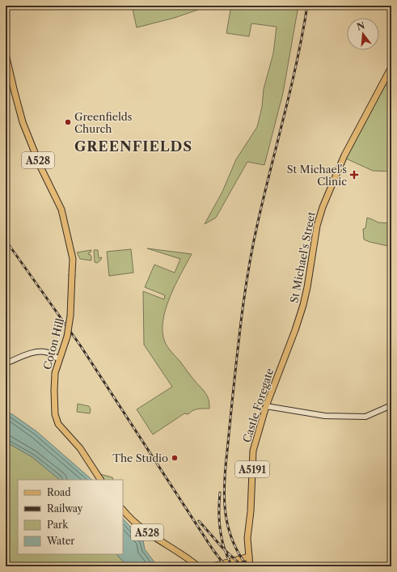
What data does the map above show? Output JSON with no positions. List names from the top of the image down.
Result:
{
  "streets": {
    "main road": [
      "A528",
      "St Michael's Street",
      "Coton Hill",
      "Castle Foregate",
      "A5191"
    ]
  },
  "crossings": [
    ["St Michael's Street", "Castle Foregate"]
  ],
  "districts": ["GREENFIELDS"],
  "places": {
    "other": ["Greenfields Church", "The Studio"],
    "health": ["St Michael's Clinic"]
  },
  "legend": [
    "Road",
    "Railway",
    "Park",
    "Water"
  ],
  "north": "top"
}
